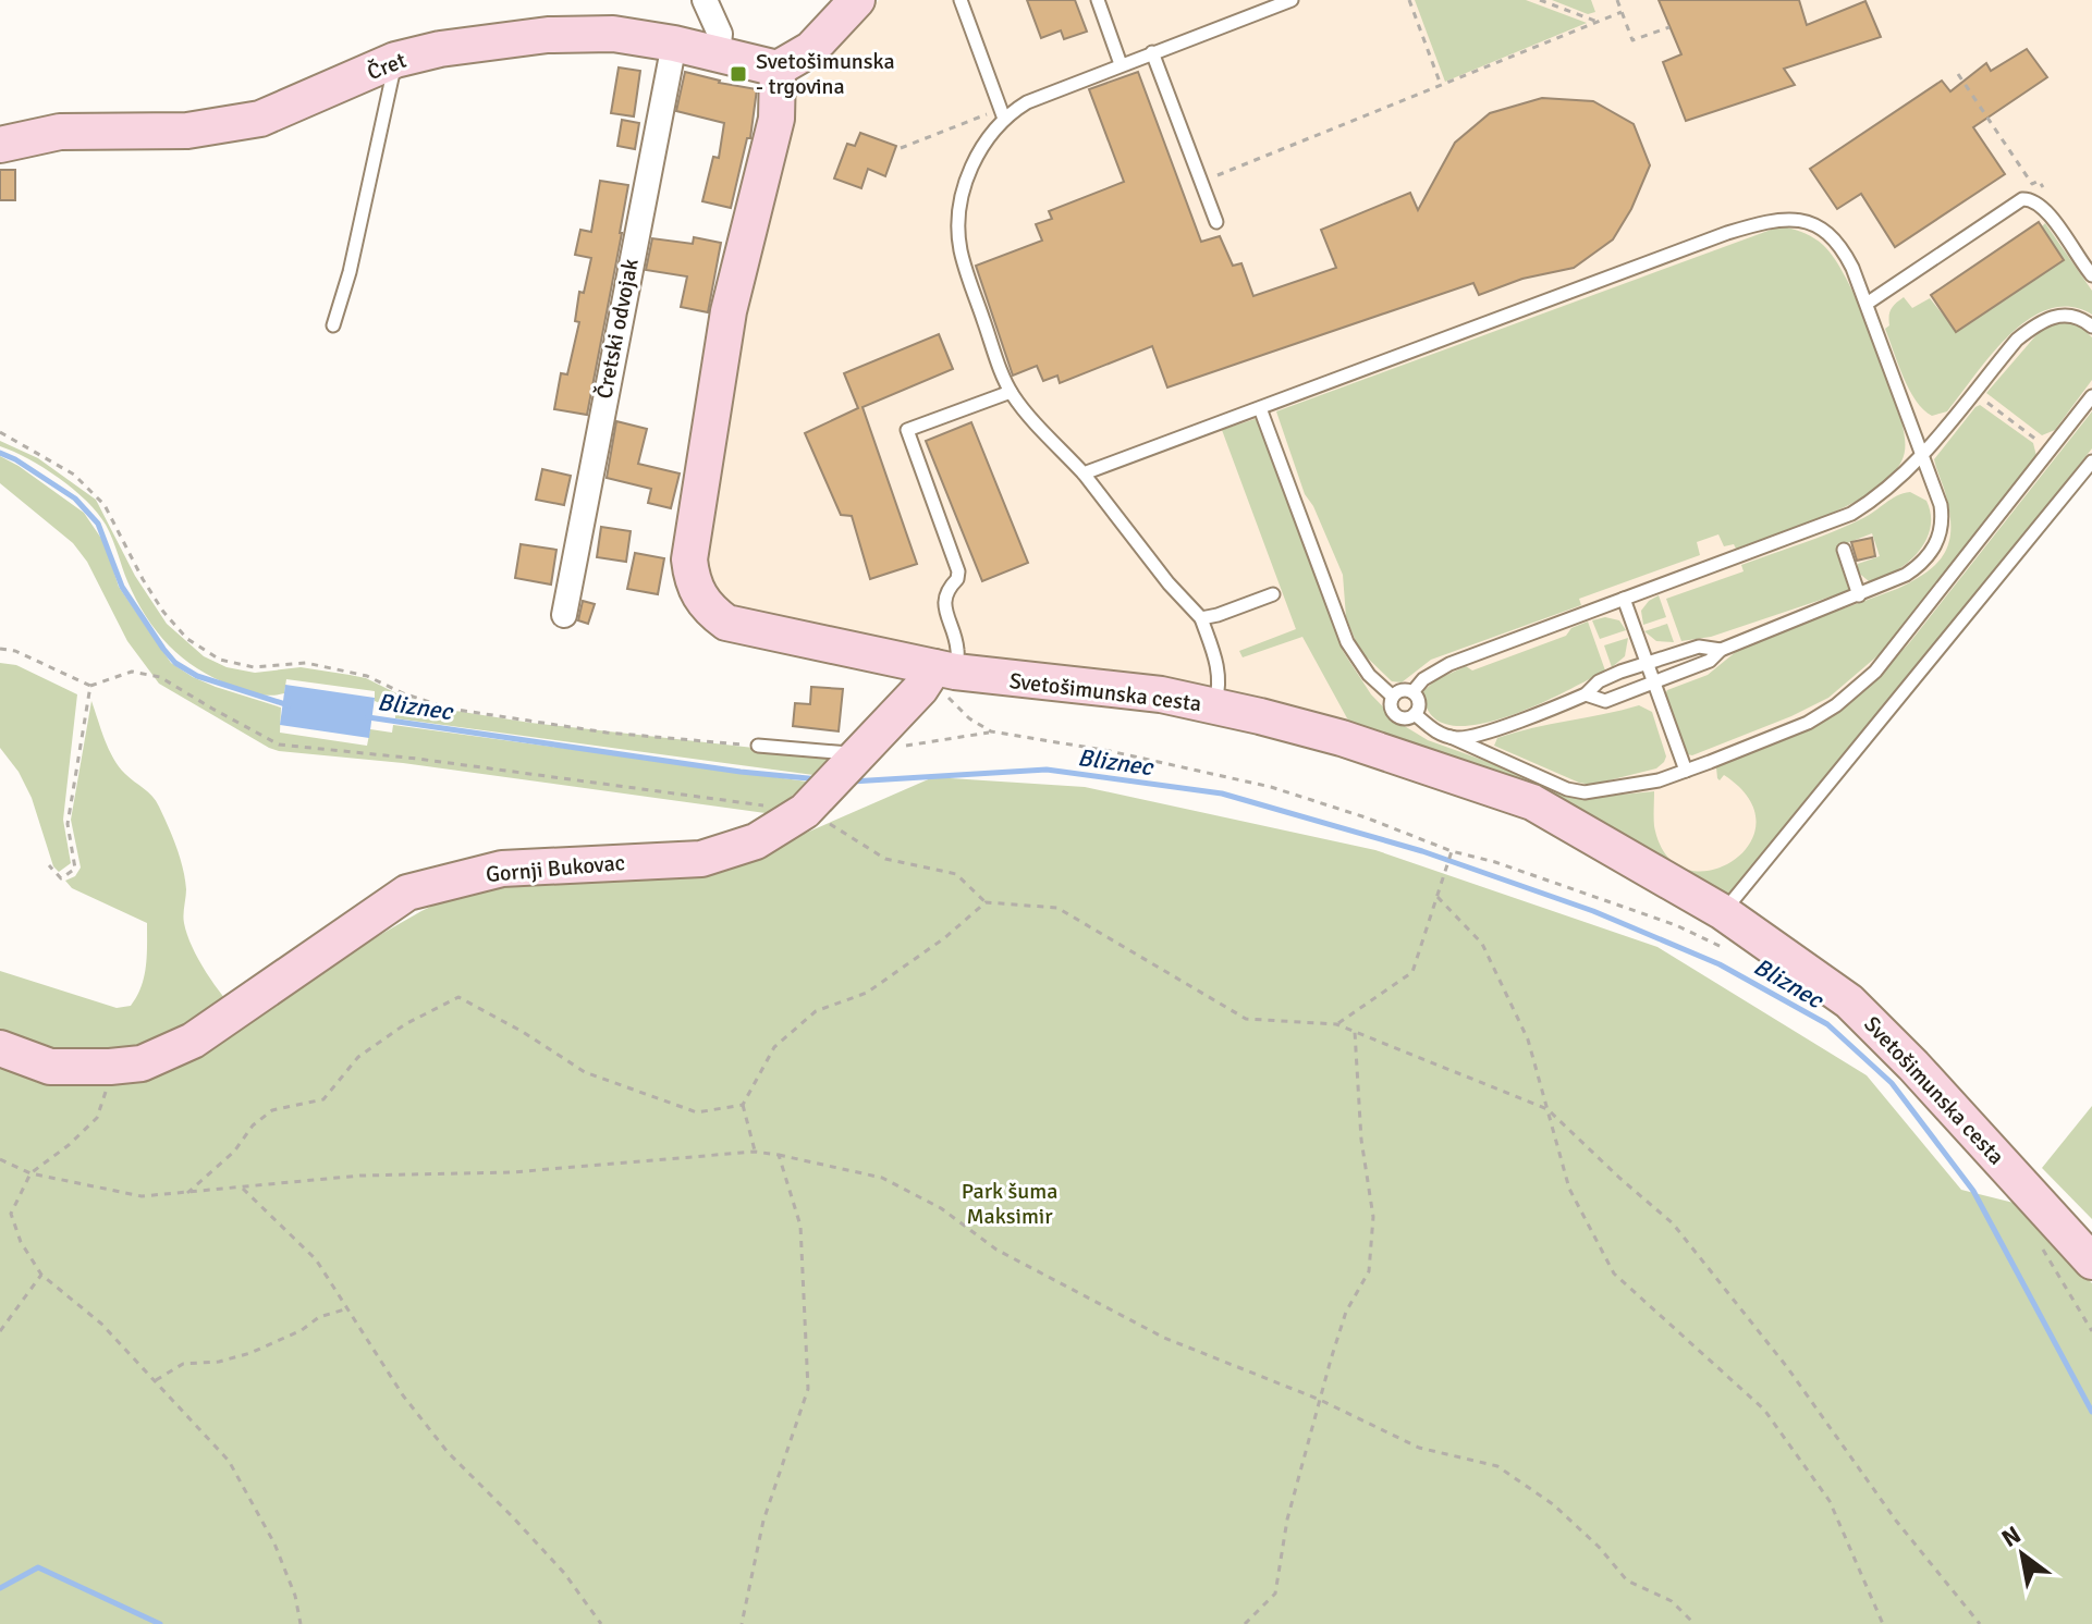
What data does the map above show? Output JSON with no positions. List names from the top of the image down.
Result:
{
  "streets": {
    "street": [
      "Čret",
      "Čretski odvojak",
      "Svetošimunska cesta",
      "Gornji Bukovac"
    ]
  },
  "crossings": [
    ["Čret", "Čretski odvojak"],
    ["Čret", "Svetošimunska cesta"],
    ["Svetošimunska cesta", "Gornji Bukovac"]
  ],
  "water": ["Bliznec"],
  "parks": ["Park šuma Maksimir"],
  "places": {
    "transit": ["Svetošimunska - trgovina"]
  },
  "north": "top left"
}
